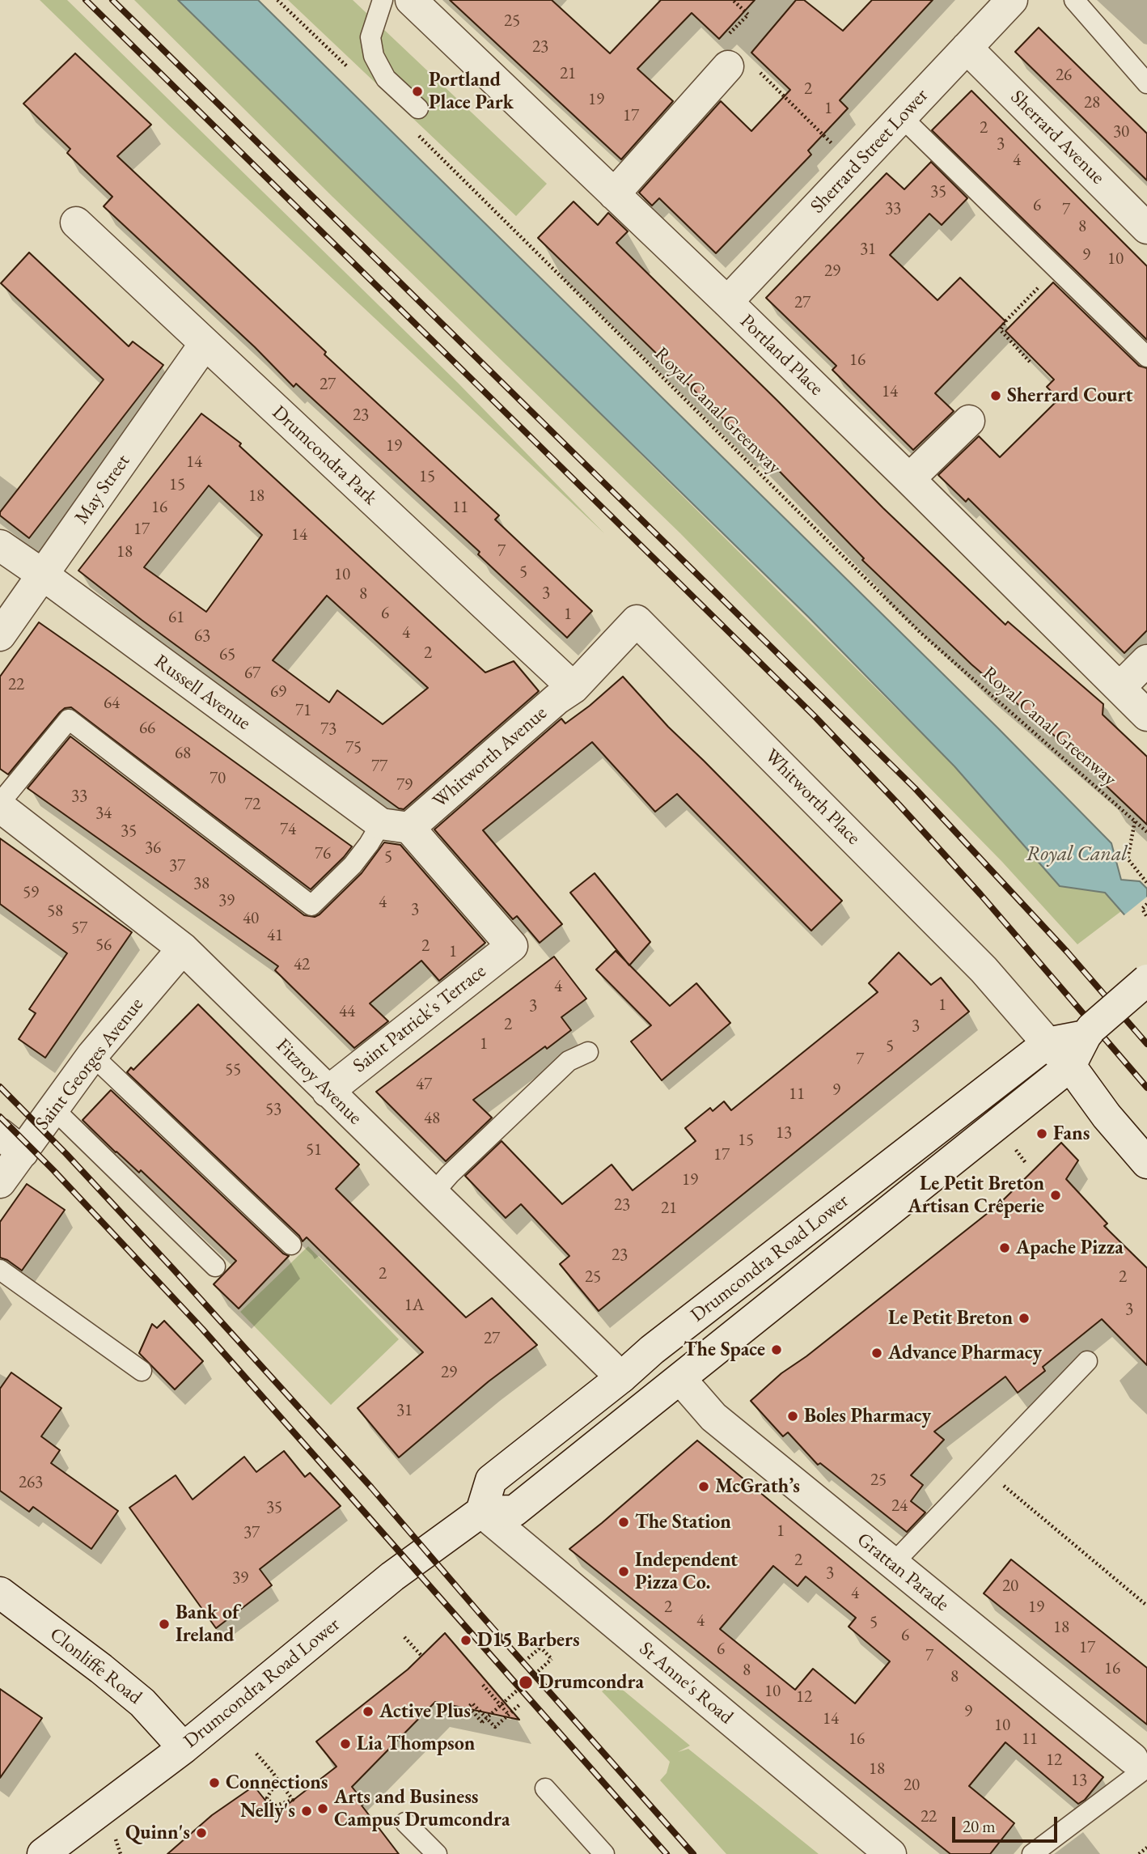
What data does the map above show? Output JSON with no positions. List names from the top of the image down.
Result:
{
  "streets": {
    "street": [
      "Sherrard Avenue",
      "Sherrard Street Lower",
      "Portland Place",
      "Drumcondra Park",
      "May Street",
      "Russell Avenue",
      "Whitworth Avenue",
      "Whitworth Place",
      "Saint Patrick's Terrace",
      "Saint Georges Avenue",
      "Fitzroy Avenue",
      "Drumcondra Road Lower",
      "Grattan Parade",
      "Clonliffe Road",
      "St Anne's Road"
    ],
    "path": ["Royal Canal Greenway"]
  },
  "crossings": [
    ["Sherrard Avenue", "Sherrard Street Lower"],
    ["Sherrard Street Lower", "Portland Place"],
    ["Drumcondra Park", "May Street"],
    ["Drumcondra Park", "Whitworth Avenue"],
    ["Drumcondra Park", "Whitworth Place"],
    ["May Street", "Russell Avenue"],
    ["Russell Avenue", "Whitworth Avenue"],
    ["Russell Avenue", "Saint Patrick's Terrace"],
    ["Whitworth Avenue", "Whitworth Place"],
    ["Whitworth Place", "Drumcondra Road Lower"],
    ["Saint Patrick's Terrace", "Fitzroy Avenue"],
    ["Saint Georges Avenue", "Fitzroy Avenue"],
    ["Fitzroy Avenue", "Drumcondra Road Lower"],
    ["Drumcondra Road Lower", "Grattan Parade"],
    ["Drumcondra Road Lower", "Clonliffe Road"],
    ["Drumcondra Road Lower", "St Anne's Road"]
  ],
  "water": ["Royal Canal"],
  "places": [
    "Portland Place Park",
    "Sherrard Court",
    "Fans",
    "Le Petit Breton Artisan Crêperie",
    "Apache Pizza",
    "Le Petit Breton",
    "The Space",
    "Advance Pharmacy",
    "Boles Pharmacy",
    "McGrath’s",
    "The Station",
    "Independent Pizza Co.",
    "Bank of Ireland",
    "D15 Barbers",
    "Drumcondra",
    "Active Plus",
    "Lia Thompson",
    "Connections",
    "Arts and Business Campus Drumcondra",
    "Nelly's",
    "Quinn's"
  ],
  "house_numbers": [
    "25",
    "23",
    "21",
    "26",
    "2",
    "19",
    "28",
    "1",
    "17",
    "2",
    "30",
    "3",
    "4",
    "35",
    "6",
    "33",
    "7",
    "8",
    "31",
    "9",
    "10",
    "29",
    "27",
    "16",
    "27",
    "14",
    "23",
    "19",
    "14",
    "15",
    "15",
    "18",
    "16",
    "11",
    "17",
    "14",
    "7",
    "18",
    "5",
    "10",
    "3",
    "8",
    "6",
    "1",
    "61",
    "4",
    "63",
    "2",
    "65",
    "67",
    "22",
    "69",
    "64",
    "71",
    "66",
    "73",
    "75",
    "68",
    "77",
    "70",
    "79",
    "33",
    "72",
    "34",
    "74",
    "35",
    "36",
    "76",
    "5",
    "37",
    "38",
    "59",
    "39",
    "4",
    "3",
    "58",
    "40",
    "57",
    "41",
    "56",
    "2",
    "1",
    "42",
    "4",
    "1",
    "3",
    "44",
    "2",
    "3",
    "1",
    "5",
    "7",
    "55",
    "47",
    "9",
    "11",
    "53",
    "48",
    "13",
    "15",
    "51",
    "17",
    "19",
    "23",
    "21",
    "23",
    "2",
    "25",
    "2",
    "1A",
    "3",
    "27",
    "29",
    "31",
    "25",
    "263",
    "24",
    "35",
    "1",
    "37",
    "2",
    "3",
    "39",
    "20",
    "4",
    "2",
    "19",
    "4",
    "5",
    "18",
    "6",
    "17",
    "6",
    "7",
    "16",
    "8",
    "8",
    "10",
    "12",
    "9",
    "14",
    "10",
    "16",
    "11",
    "12",
    "18",
    "13",
    "20",
    "22"
  ],
  "scale_bar": "20 m"
}
